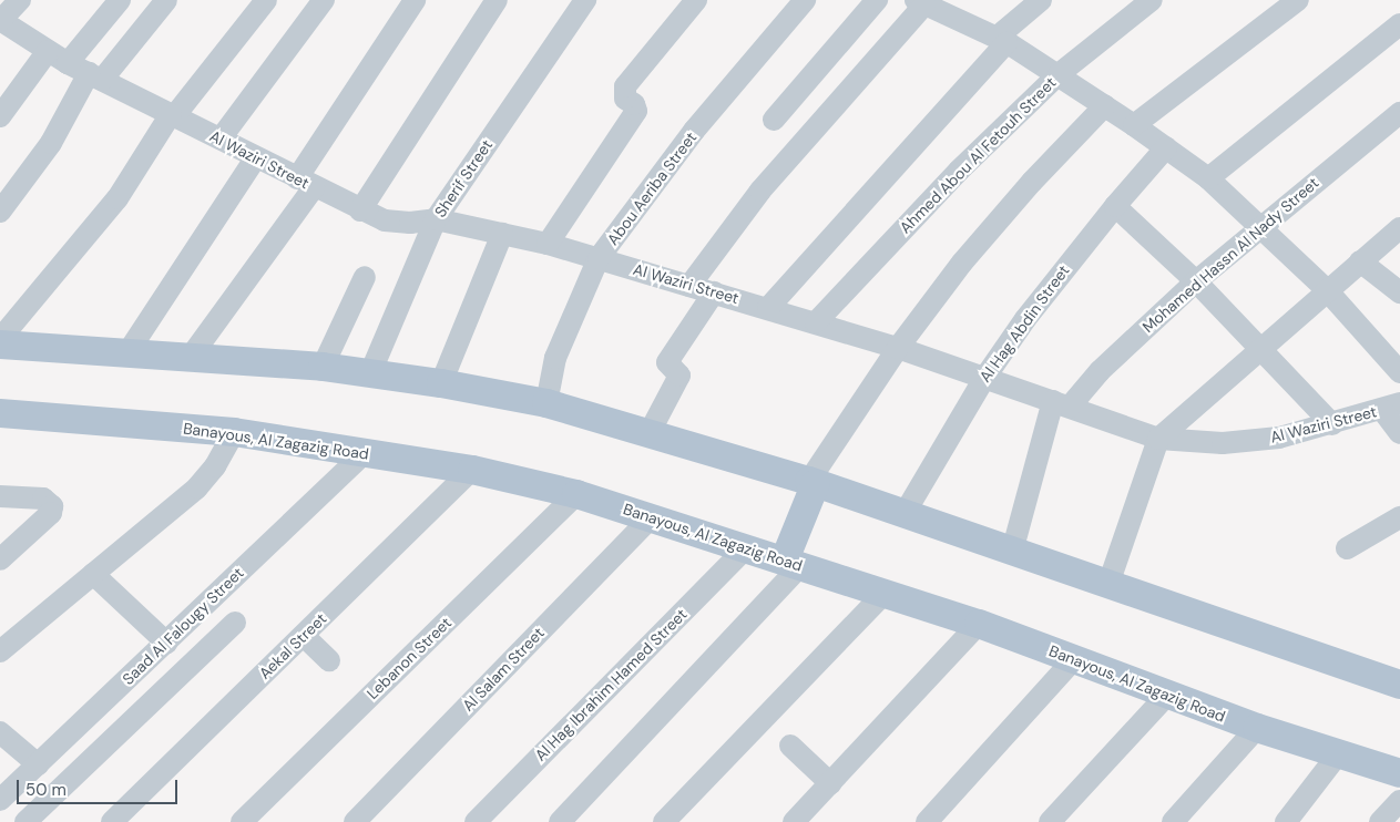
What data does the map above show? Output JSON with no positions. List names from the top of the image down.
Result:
{
  "streets": {
    "main road": ["Banayous, Al Zagazig Road"],
    "street": [
      "Ahmed Abou Al Fetouh Street",
      "Al Waziri Street",
      "Sherif Street",
      "Abou Aeriba Street",
      "Mohamed Hassn Al Nady Street",
      "Al Hag Abdin Street",
      "Saad Al Falougy Street",
      "Aekal Street",
      "Lebanon Street",
      "Al Salam Street",
      "Al Hag Ibrahim Hamed Street"
    ]
  },
  "crossings": [
    ["Ahmed Abou Al Fetouh Street", "Al Waziri Street"],
    ["Al Waziri Street", "Sherif Street"],
    ["Al Waziri Street", "Abou Aeriba Street"],
    ["Al Waziri Street", "Mohamed Hassn Al Nady Street"],
    ["Al Waziri Street", "Al Hag Abdin Street"],
    ["Banayous, Al Zagazig Road", "Saad Al Falougy Street"],
    ["Banayous, Al Zagazig Road", "Aekal Street"],
    ["Banayous, Al Zagazig Road", "Lebanon Street"],
    ["Banayous, Al Zagazig Road", "Al Salam Street"],
    ["Banayous, Al Zagazig Road", "Al Hag Ibrahim Hamed Street"]
  ],
  "scale_bar": "50 m"
}
